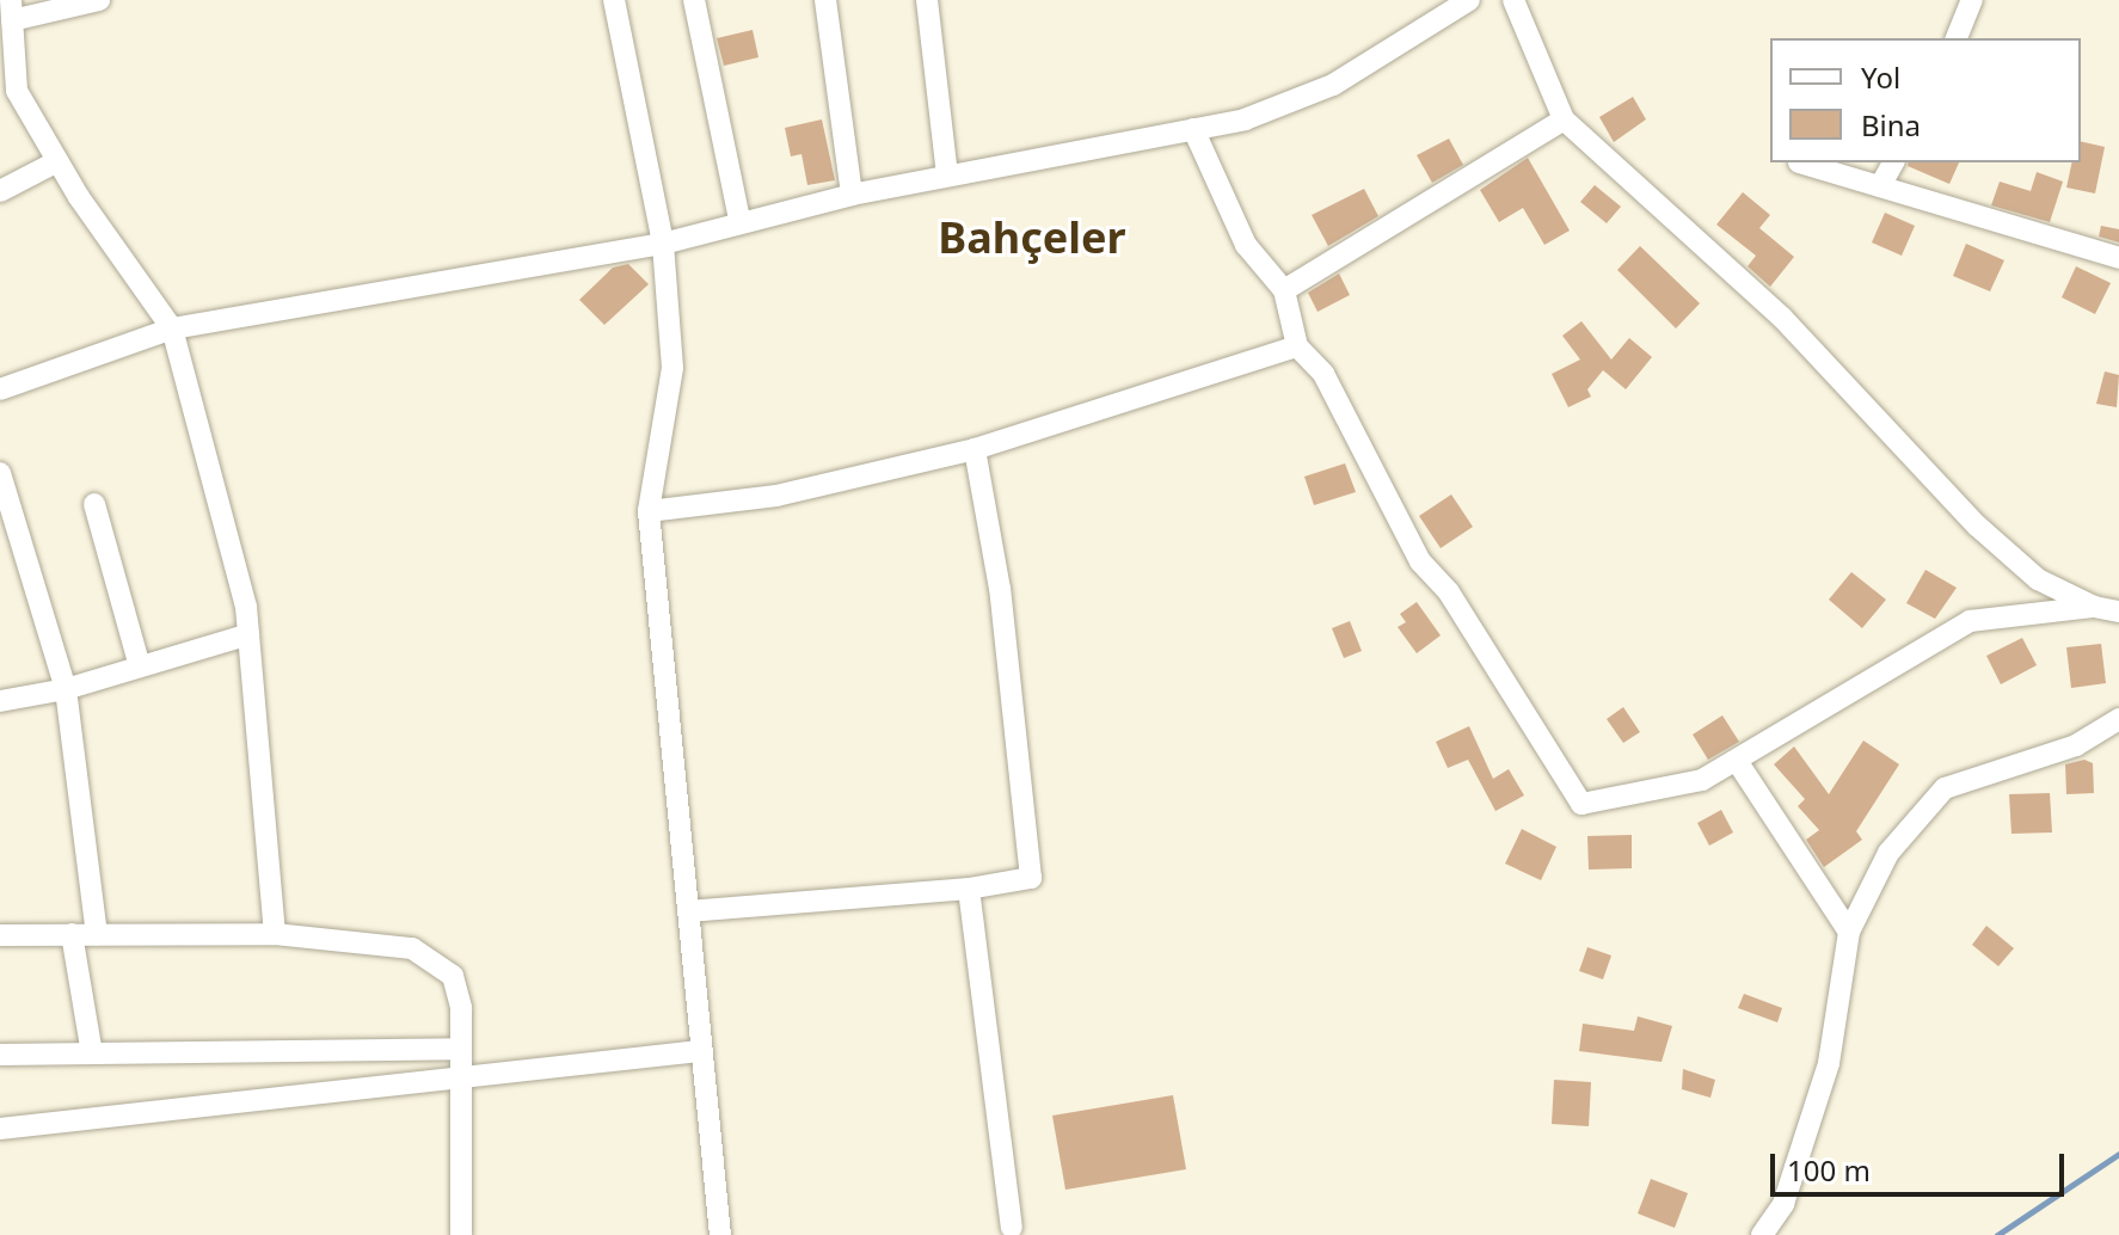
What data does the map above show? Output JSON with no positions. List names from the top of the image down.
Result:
{
  "districts": ["Bahçeler"],
  "legend": ["Yol", "Bina"],
  "scale_bar": "100 m"
}
